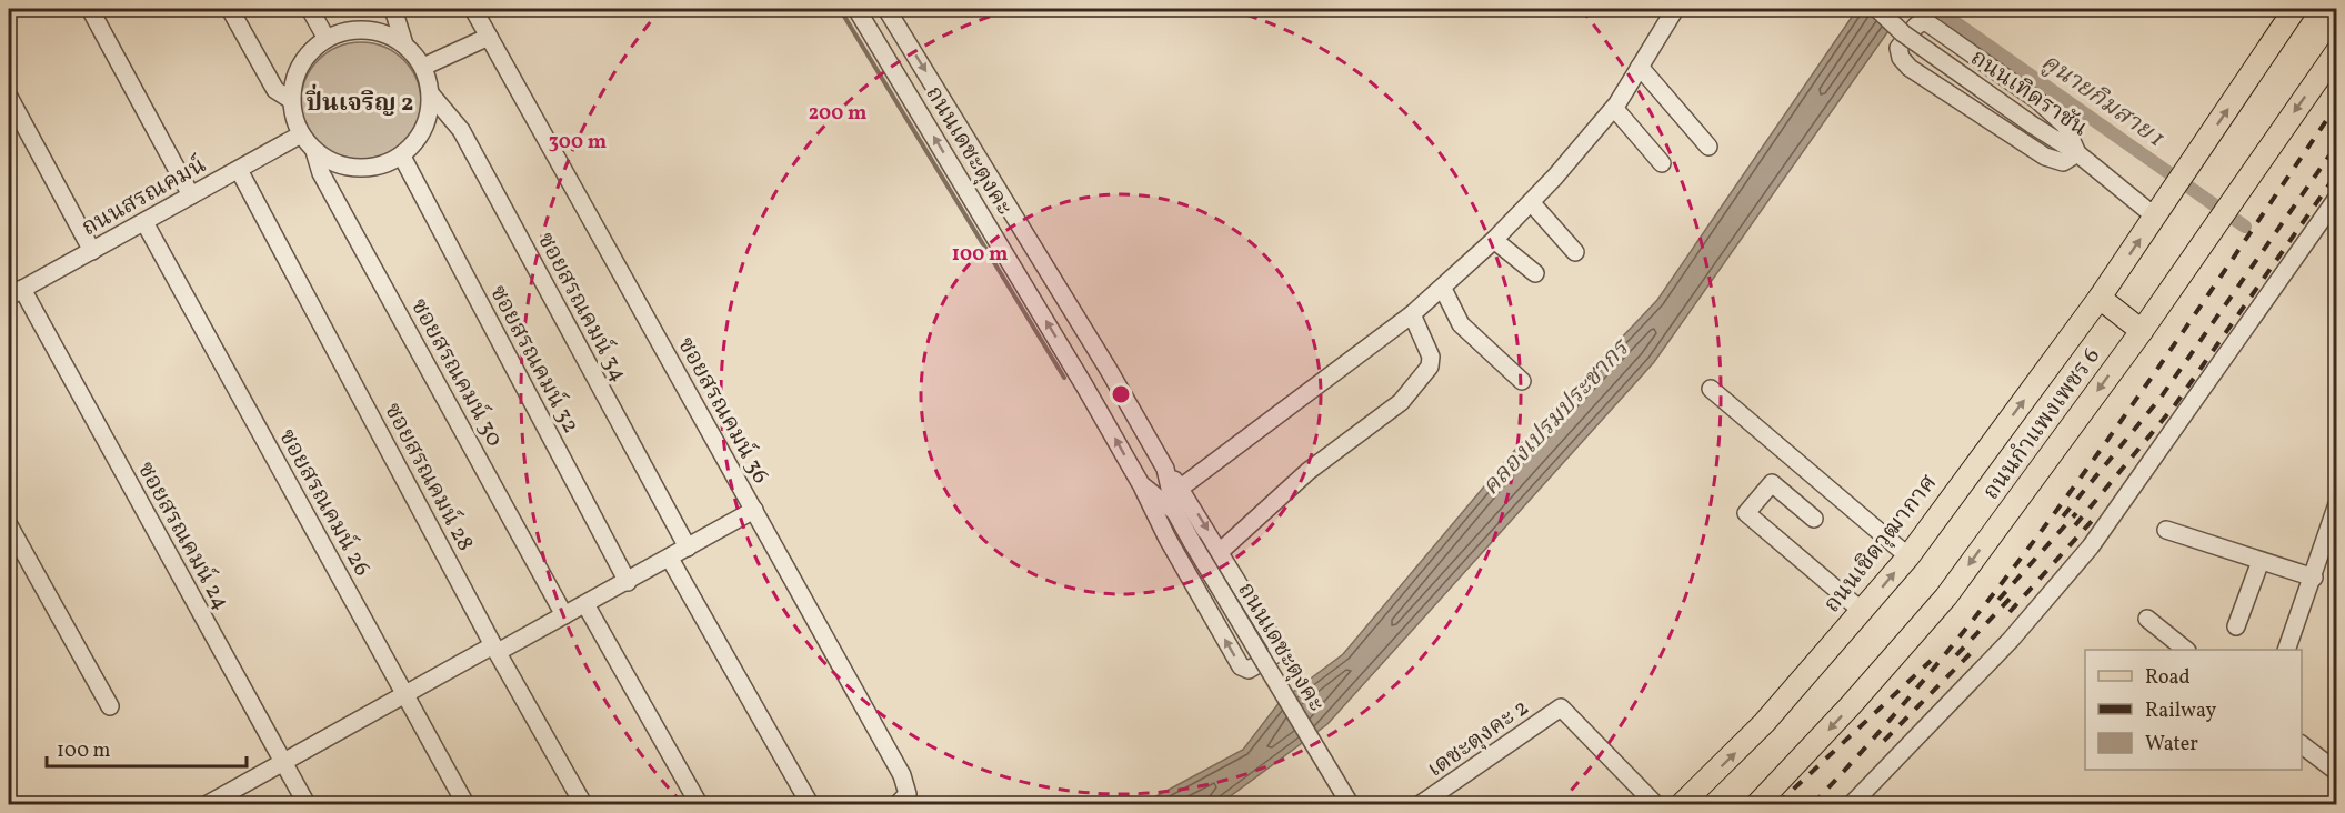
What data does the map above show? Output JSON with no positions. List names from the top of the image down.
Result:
{
  "streets": {
    "main road": ["ถนนกำแพงเพชร 6", "ถนนเชิดวุฒากาศ"],
    "street": [
      "ถนนเทิดราชัน",
      "ถนนเดชะตุงคะ",
      "ถนนสรณคมน์",
      "ซอยสรณคมน์ 34",
      "ซอยสรณคมน์ 32",
      "ซอยสรณคมน์ 30",
      "ซอยสรณคมน์ 36",
      "ซอยสรณคมน์ 28",
      "ซอยสรณคมน์ 26",
      "ซอยสรณคมน์ 24",
      "เดชะตุงคะ 2"
    ]
  },
  "crossings": [
    ["ถนนเทิดราชัน", "ถนนเชิดวุฒากาศ"],
    ["ถนนสรณคมน์", "ซอยสรณคมน์ 34"],
    ["ถนนสรณคมน์", "ซอยสรณคมน์ 32"],
    ["ถนนสรณคมน์", "ซอยสรณคมน์ 30"],
    ["ถนนสรณคมน์", "ซอยสรณคมน์ 28"],
    ["ถนนสรณคมน์", "ซอยสรณคมน์ 26"],
    ["ถนนสรณคมน์", "ซอยสรณคมน์ 24"],
    ["ซอยสรณคมน์ 34", "ซอยสรณคมน์ 32"],
    ["ซอยสรณคมน์ 34", "ซอยสรณคมน์ 30"],
    ["ซอยสรณคมน์ 32", "ซอยสรณคมน์ 30"]
  ],
  "one_way": ["ถนนกำแพงเพชร 6", "ถนนเชิดวุฒากาศ"],
  "districts": ["ปิ่นเจริญ 2"],
  "water": ["คูนายกิมสาย 1", "คลองเปรมประชากร"],
  "legend": ["Road", "Railway", "Water"],
  "scale_bar": "100 m",
  "rings": ["200 m", "300 m", "100 m"]
}
